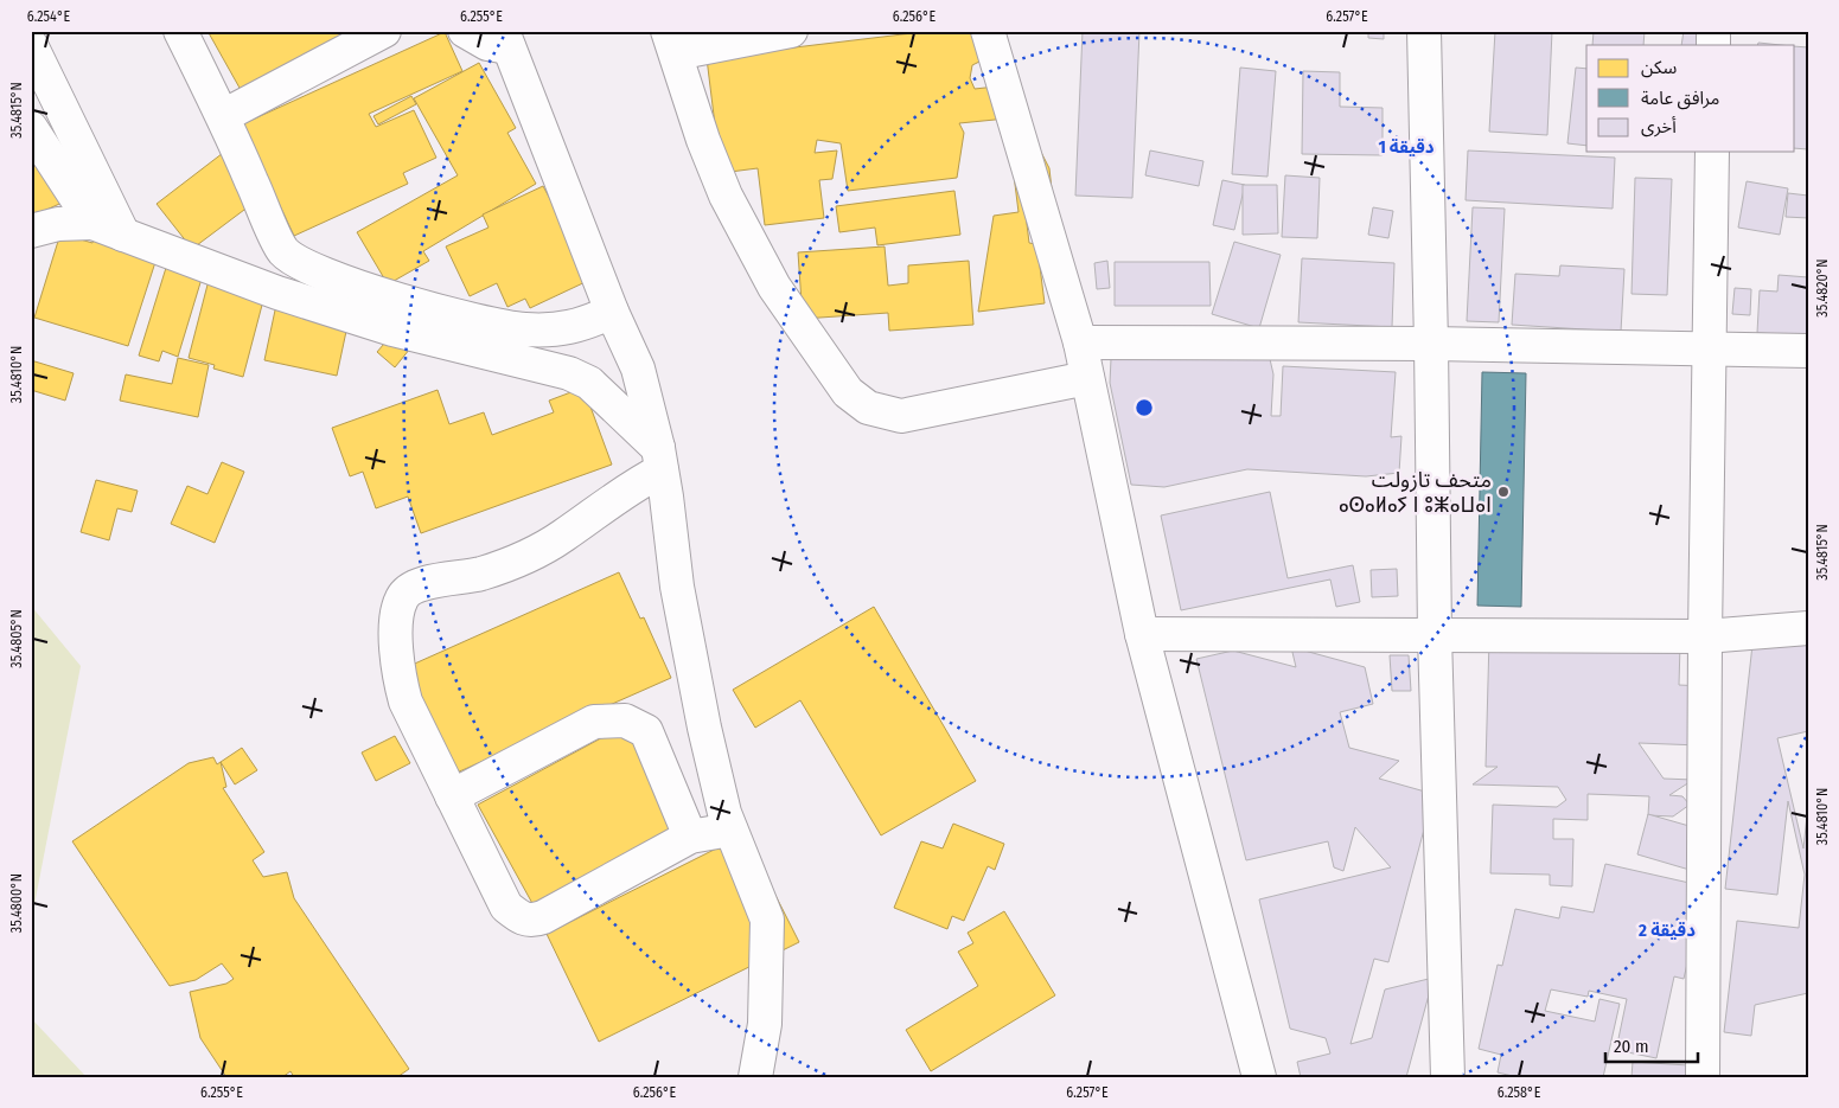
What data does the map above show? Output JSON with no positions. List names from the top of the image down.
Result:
{
  "places": ["متحف تازولت ⴰⵙⴰⵍⴰⵢ ⵏ ⵓⵥⴰⵡⴰⵏ"],
  "legend": ["سكن", "مرافق عامة", "أخرى"],
  "scale_bar": "20 m",
  "coordinates": [
    "6.254°E",
    "6.255°E",
    "6.256°E",
    "6.257°E",
    "35.4815°N",
    "35.4820°N",
    "35.4810°N",
    "35.4805°N",
    "35.4800°N",
    "6.258°E"
  ],
  "rings": ["1 دقيقة", "2 دقيقة"]
}
